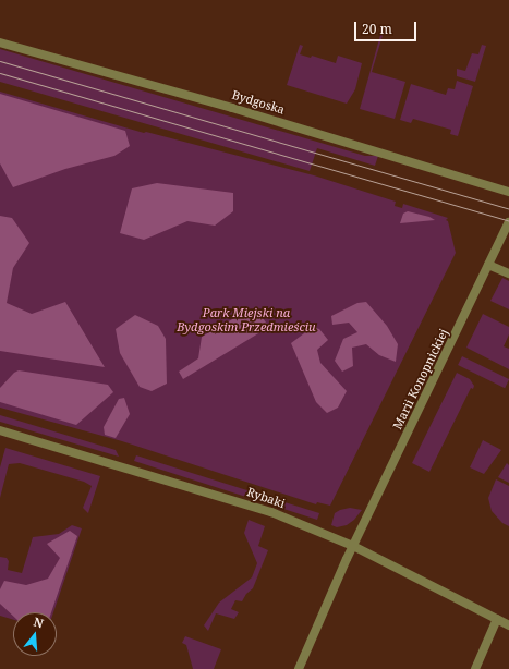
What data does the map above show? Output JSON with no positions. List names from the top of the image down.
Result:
{
  "streets": {
    "street": ["Bydgoska", "Marii Konopnickiej", "Rybaki"]
  },
  "crossings": [
    ["Marii Konopnickiej", "Rybaki"]
  ],
  "parks": ["Park Miejski na Bydgoskim Przedmieściu"],
  "scale_bar": "20 m",
  "north": "top"
}
